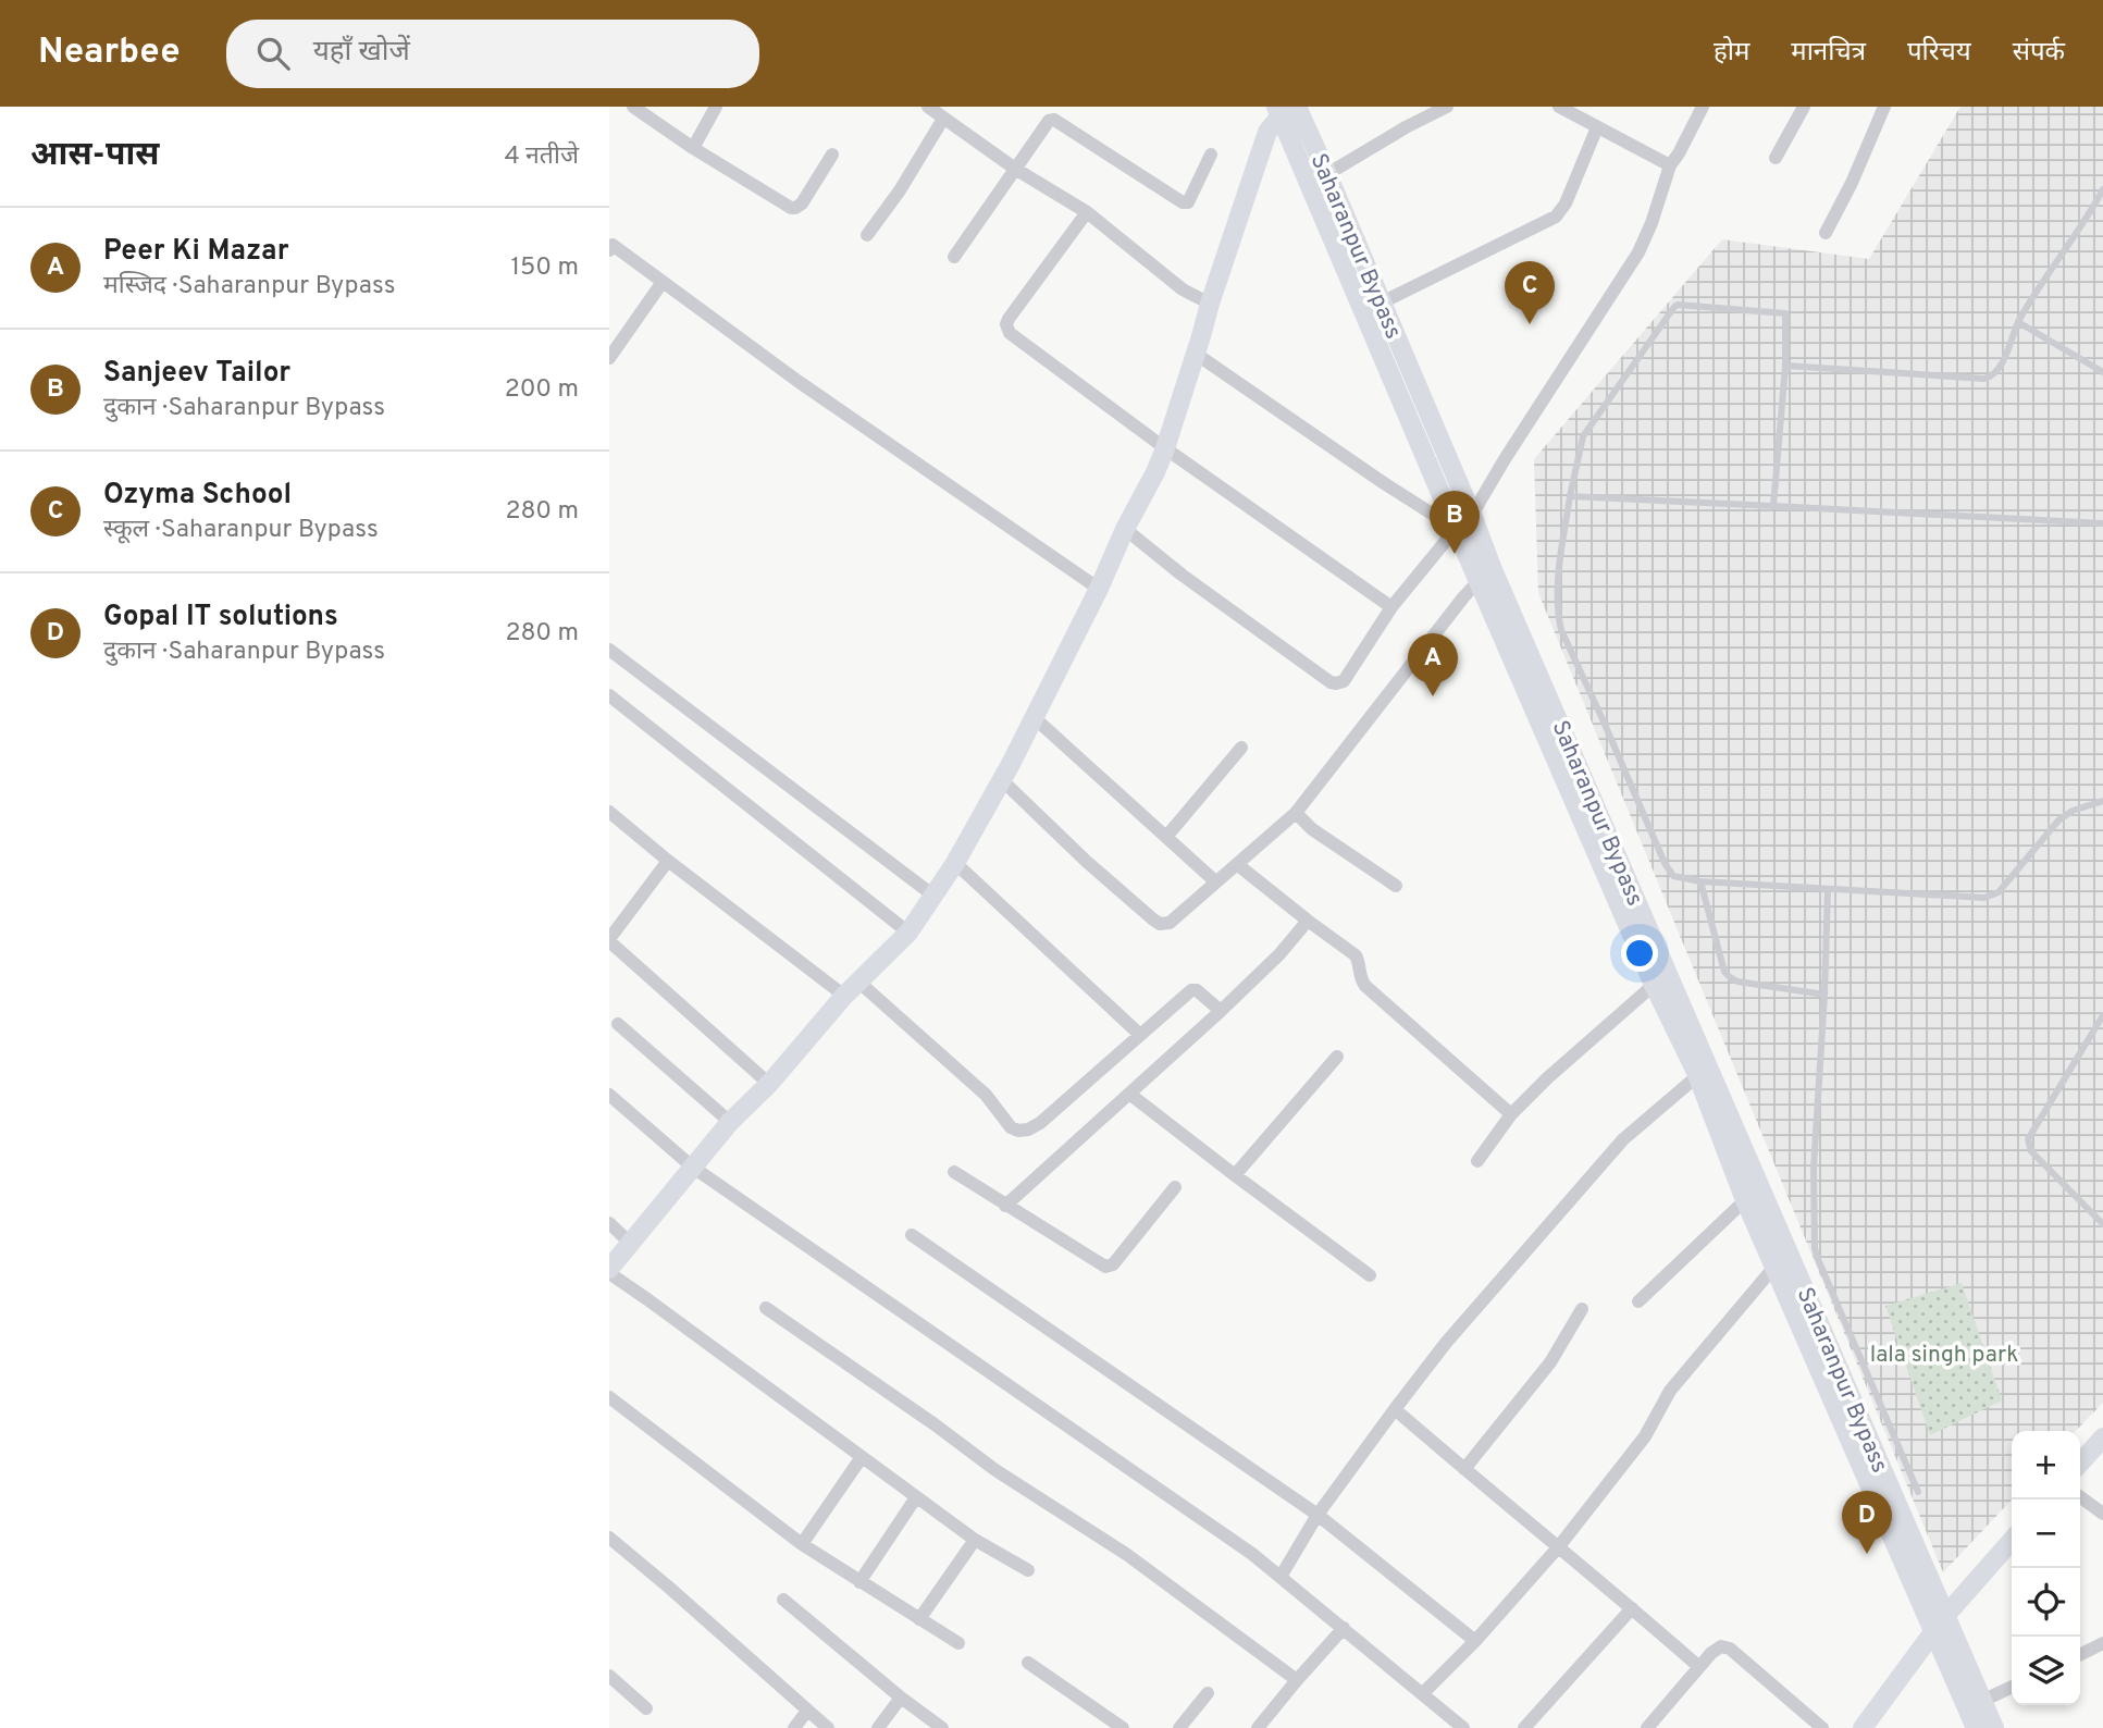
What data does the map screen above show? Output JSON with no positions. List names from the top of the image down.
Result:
{
  "streets": {
    "main road": ["Saharanpur Bypass"]
  },
  "parks": ["lala singh park"],
  "page": {
    "header": "Nearbee",
    "search": "यहाँ खोजें",
    "nav": [
      "होम",
      "मानचित्र",
      "परिचय",
      "संपर्क"
    ],
    "heading": ["आस-पास", "4 नतीजे"],
    "list": [
      {
        "mark": "A",
        "name": "Peer Ki Mazar",
        "note": "मस्जिद · Saharanpur Bypass",
        "value": "150 m"
      },
      {
        "mark": "B",
        "name": "Sanjeev Tailor",
        "note": "दुकान · Saharanpur Bypass",
        "value": "200 m"
      },
      {
        "mark": "C",
        "name": "Ozyma School",
        "note": "स्कूल · Saharanpur Bypass",
        "value": "280 m"
      },
      {
        "mark": "D",
        "name": "Gopal IT solutions",
        "note": "दुकान · Saharanpur Bypass",
        "value": "280 m"
      }
    ],
    "pins": [
      "C",
      "B",
      "A",
      "D"
    ],
    "map_buttons": ["+", "−"]
  }
}
